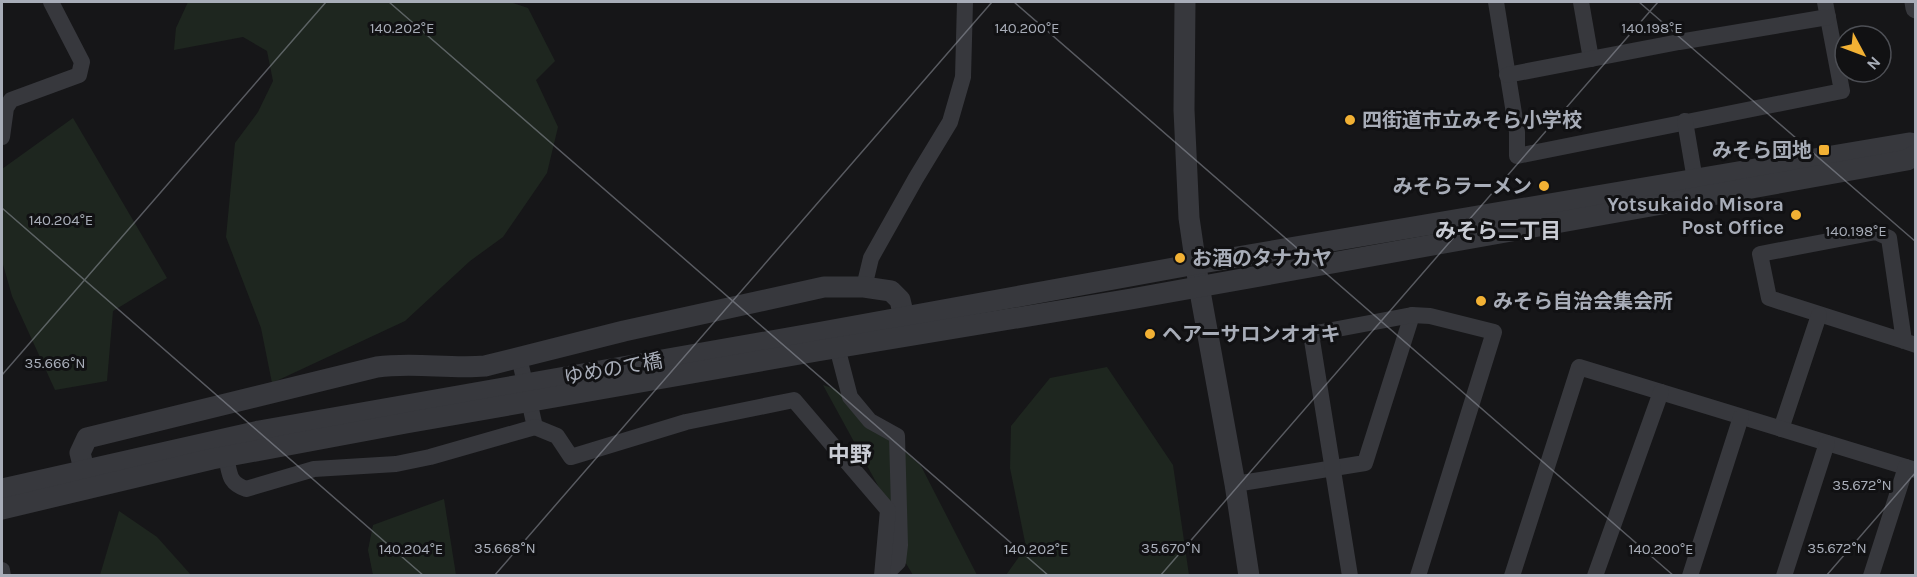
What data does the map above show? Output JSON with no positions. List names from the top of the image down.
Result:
{
  "streets": {
    "street": ["ゆめのて橋"]
  },
  "districts": ["みそら二丁目", "中野"],
  "places": {
    "other": [
      "四街道市立みそら小学校",
      "みそらラーメン",
      "Yotsukaido Misora Post Office",
      "お酒のタナカヤ",
      "みそら自治会集会所",
      "ヘアーサロンオオキ"
    ],
    "transit": ["みそら団地"]
  },
  "north": "bottom right",
  "coordinates": [
    "140.202°E",
    "140.200°E",
    "140.198°E",
    "140.204°E",
    "35.666°N",
    "35.672°N",
    "35.668°N",
    "35.670°N"
  ]
}
